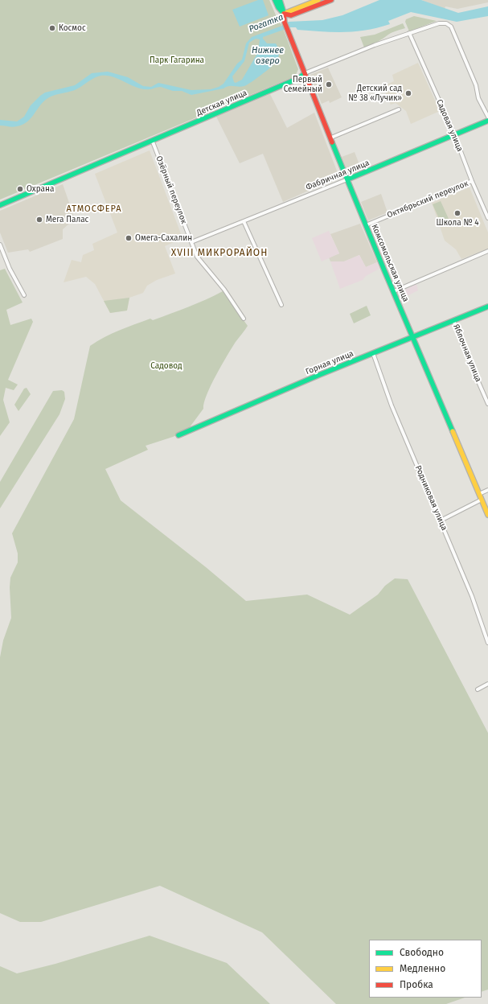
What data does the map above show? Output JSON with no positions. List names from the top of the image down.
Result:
{
  "streets": {
    "street": [
      "Детская улица",
      "Садовая улица",
      "Фабричная улица",
      "Озёрный переулок",
      "Октябрьский переулок",
      "Комсомольская улица",
      "Яблочная улица",
      "Горная улица",
      "Родниковая улица"
    ]
  },
  "crossings": [
    ["Детская улица", "Садовая улица"],
    ["Детская улица", "Озёрный переулок"],
    ["Детская улица", "Комсомольская улица"],
    ["Садовая улица", "Фабричная улица"],
    ["Садовая улица", "Октябрьский переулок"],
    ["Фабричная улица", "Озёрный переулок"],
    ["Фабричная улица", "Комсомольская улица"],
    ["Октябрьский переулок", "Комсомольская улица"],
    ["Комсомольская улица", "Горная улица"],
    ["Яблочная улица", "Горная улица"],
    ["Горная улица", "Родниковая улица"]
  ],
  "districts": ["АТМОСФЕРА", "XVIII МИКРОРАЙОН"],
  "water": ["Рогатка", "Нижнее озеро"],
  "parks": ["Парк Гагарина", "Садовод"],
  "places": [
    "Космос",
    "Первый Семейный",
    "Детский сад № 38 «Лучик»",
    "Охрана",
    "Школа № 4",
    "Мега Палас",
    "Омега-Сахалин"
  ],
  "legend": ["Свободно", "Медленно", "Пробка"]
}
